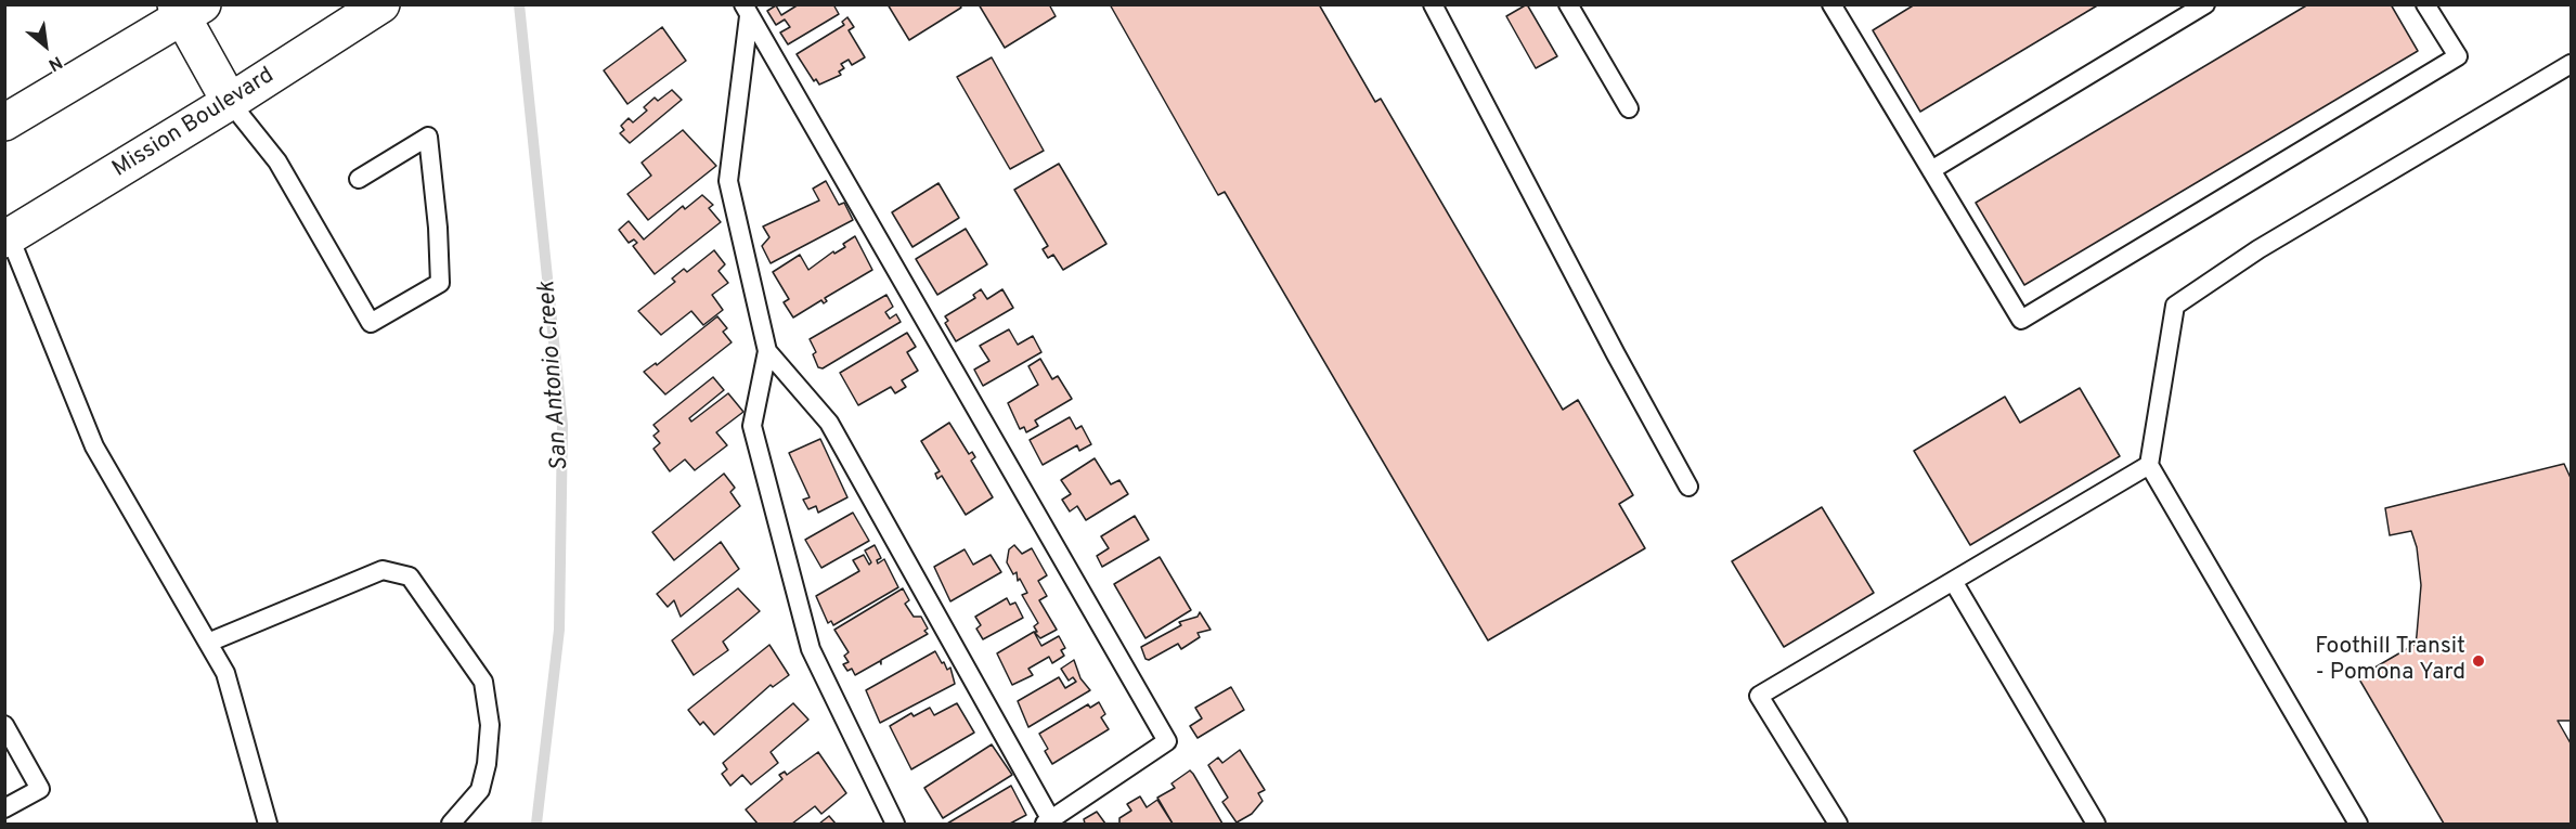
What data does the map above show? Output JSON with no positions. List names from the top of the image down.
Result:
{
  "streets": {
    "main road": ["Mission Boulevard"]
  },
  "water": ["San Antonio Creek"],
  "places": ["Foothill Transit - Pomona Yard"],
  "north": "bottom right"
}
